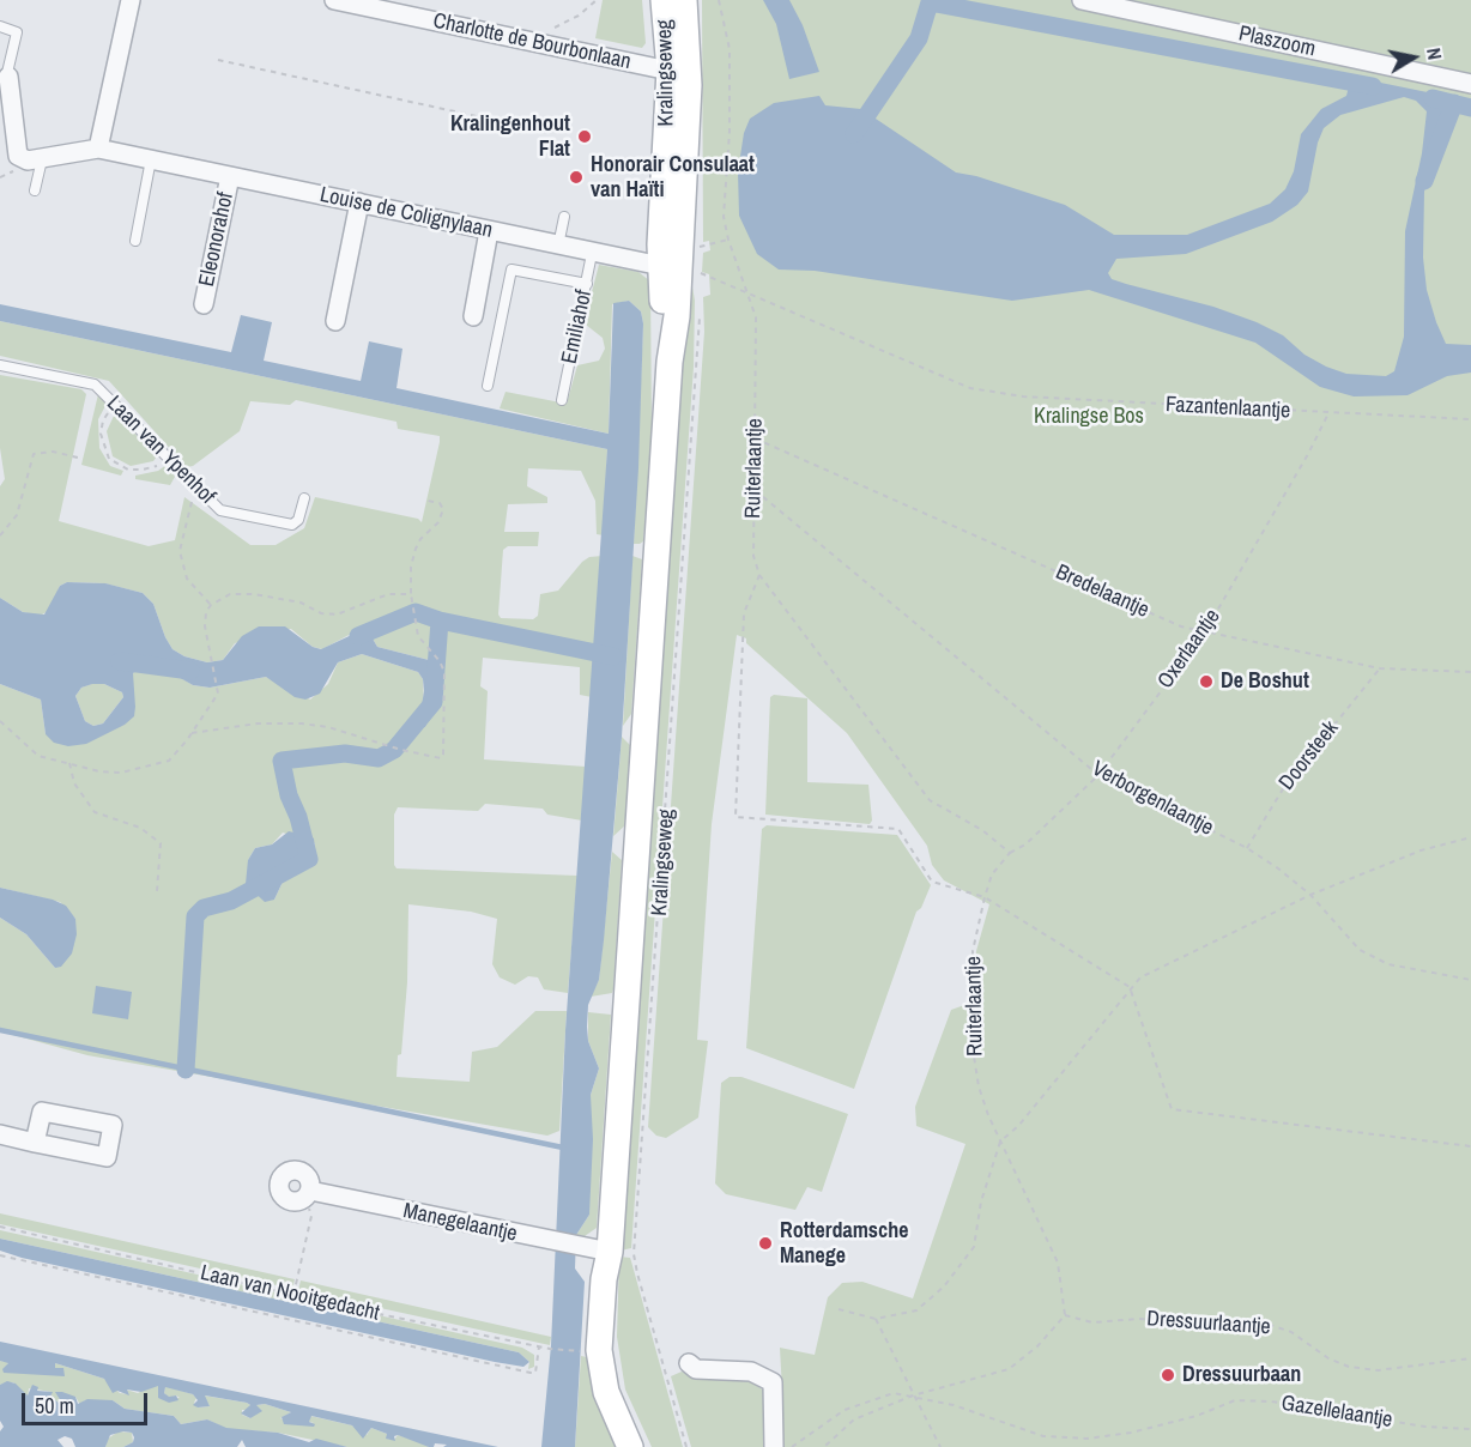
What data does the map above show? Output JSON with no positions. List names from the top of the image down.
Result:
{
  "streets": {
    "main road": ["Kralingseweg"],
    "street": [
      "Charlotte de Bourbonlaan",
      "Plaszoom",
      "Louise de Colignylaan",
      "Eleonorahof",
      "Manegelaantje"
    ],
    "lane": ["Emiliahof", "Laan van Ypenhof"],
    "path": [
      "Fazantenlaantje",
      "Ruiterlaantje",
      "Bredelaantje",
      "Oxerlaantje",
      "Doorsteek",
      "Verborgenlaantje",
      "Laan van Nooitgedacht",
      "Dressuurlaantje",
      "Gazellelaantje"
    ]
  },
  "crossings": [
    ["Charlotte de Bourbonlaan", "Kralingseweg"],
    ["Kralingseweg", "Louise de Colignylaan"],
    ["Kralingseweg", "Fazantenlaantje"],
    ["Kralingseweg", "Manegelaantje"],
    ["Louise de Colignylaan", "Eleonorahof"],
    ["Louise de Colignylaan", "Emiliahof"],
    ["Louise de Colignylaan", "Fazantenlaantje"],
    ["Fazantenlaantje", "Ruiterlaantje"],
    ["Fazantenlaantje", "Oxerlaantje"],
    ["Ruiterlaantje", "Bredelaantje"],
    ["Ruiterlaantje", "Oxerlaantje"],
    ["Ruiterlaantje", "Verborgenlaantje"],
    ["Ruiterlaantje", "Dressuurlaantje"],
    ["Bredelaantje", "Oxerlaantje"],
    ["Bredelaantje", "Doorsteek"],
    ["Oxerlaantje", "Verborgenlaantje"],
    ["Doorsteek", "Verborgenlaantje"]
  ],
  "parks": ["Kralingse Bos"],
  "places": [
    "Kralingenhout Flat",
    "Honorair Consulaat van Haïti",
    "De Boshut",
    "Rotterdamsche Manege",
    "Dressuurbaan"
  ],
  "scale_bar": "50 m",
  "north": "right"
}
